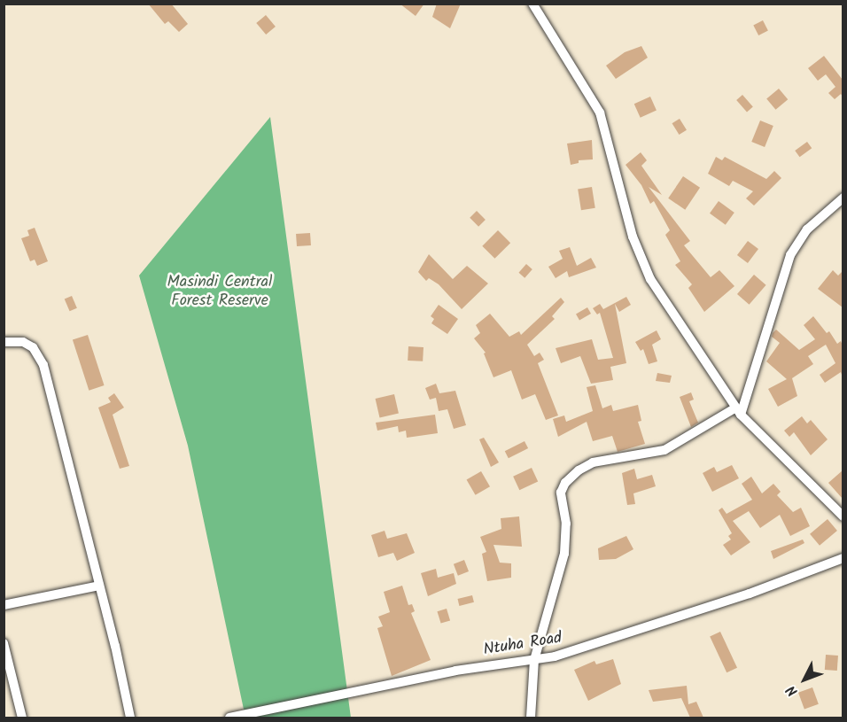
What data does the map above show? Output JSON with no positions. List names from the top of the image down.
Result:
{
  "streets": {
    "street": ["Ntuha Road"]
  },
  "parks": ["Masindi Central Forest Reserve"],
  "north": "bottom left"
}
